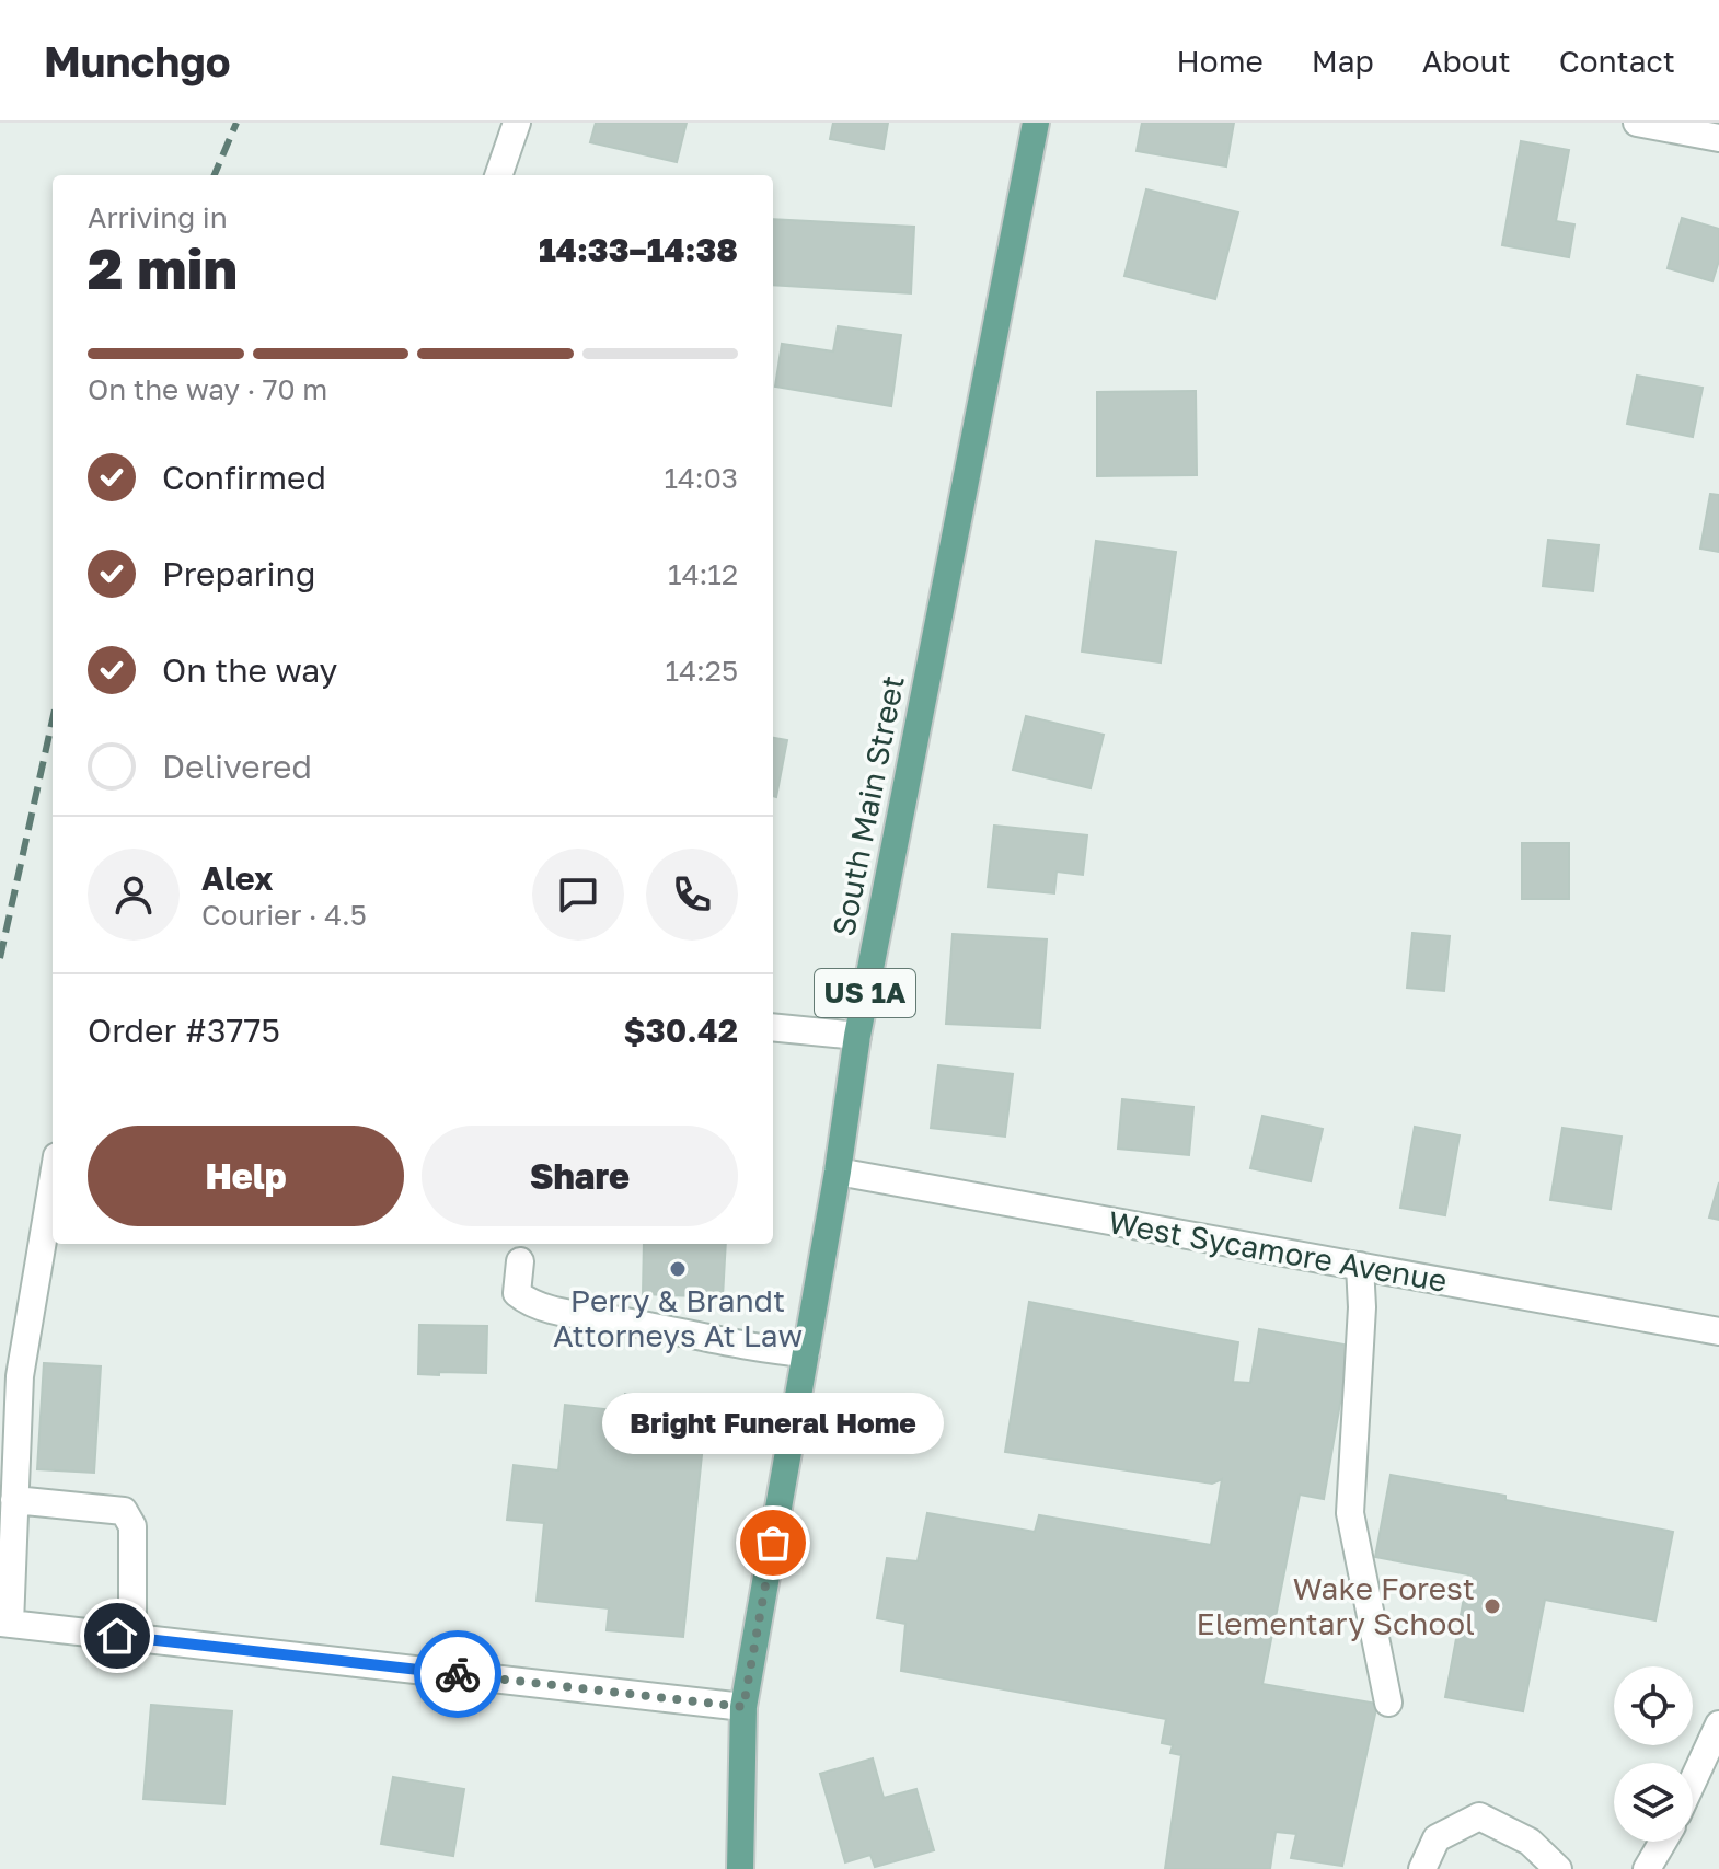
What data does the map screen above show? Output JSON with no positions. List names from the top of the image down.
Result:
{
  "streets": {
    "main road": ["South Main Street", "US 1A"],
    "street": ["West Sycamore Avenue"]
  },
  "crossings": [
    ["South Main Street", "West Sycamore Avenue"]
  ],
  "places": ["Perry & Brandt Attorneys At Law", "Bright Funeral Home", "Wake Forest Elementary School"],
  "page": {
    "header": "Munchgo",
    "nav": [
      "Home",
      "Map",
      "About",
      "Contact"
    ],
    "heading": ["2 min", "Arriving in", "14:33–14:38"],
    "panel": [
      "Alex",
      "Courier · 4.5",
      "Order #3775",
      "$30.42"
    ],
    "bar": "On the way · 70 m",
    "list": [
      ["Confirmed", "14:03"],
      ["Preparing", "14:12"],
      ["On the way", "14:25"],
      "Delivered"
    ],
    "buttons": ["Help", "Share"],
    "bubble": "Bright Funeral Home"
  }
}
